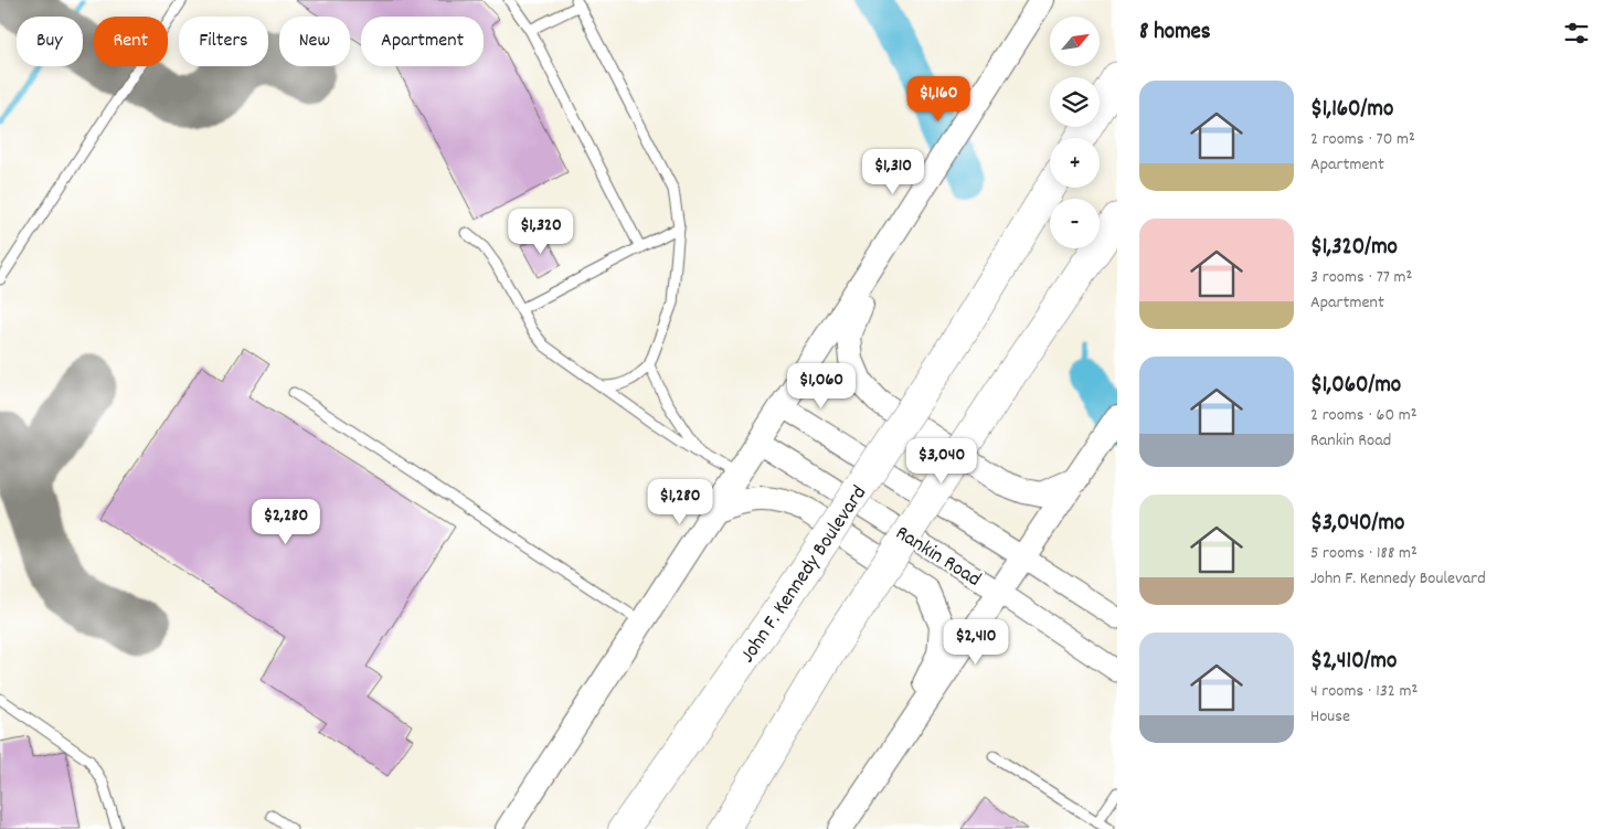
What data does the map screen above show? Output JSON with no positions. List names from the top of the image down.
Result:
{
  "streets": {
    "highway": ["John F. Kennedy Boulevard"],
    "street": ["Rankin Road"]
  },
  "north": "top right",
  "page": {
    "heading": "8 homes",
    "map_buttons": ["+", "−"],
    "chip": [
      "Buy",
      "Rent",
      "Filters",
      "New",
      "Apartment"
    ],
    "list": [
      {
        "name": "$1,160/mo",
        "note": "2 rooms · 70 m² · Apartment"
      },
      {
        "name": "$1,320/mo",
        "note": "3 rooms · 77 m² · Apartment"
      },
      {
        "name": "$1,060/mo",
        "note": "2 rooms · 60 m² · Rankin Road"
      },
      {
        "name": "$3,040/mo",
        "note": "5 rooms · 188 m² · John F. Kennedy Boulevard"
      },
      {
        "name": "$2,410/mo",
        "note": "4 rooms · 132 m² · House"
      }
    ],
    "price": [
      "$1,160",
      "$1,310",
      "$1,320",
      "$1,060",
      "$3,040",
      "$1,280",
      "$2,280",
      "$2,410"
    ]
  }
}
